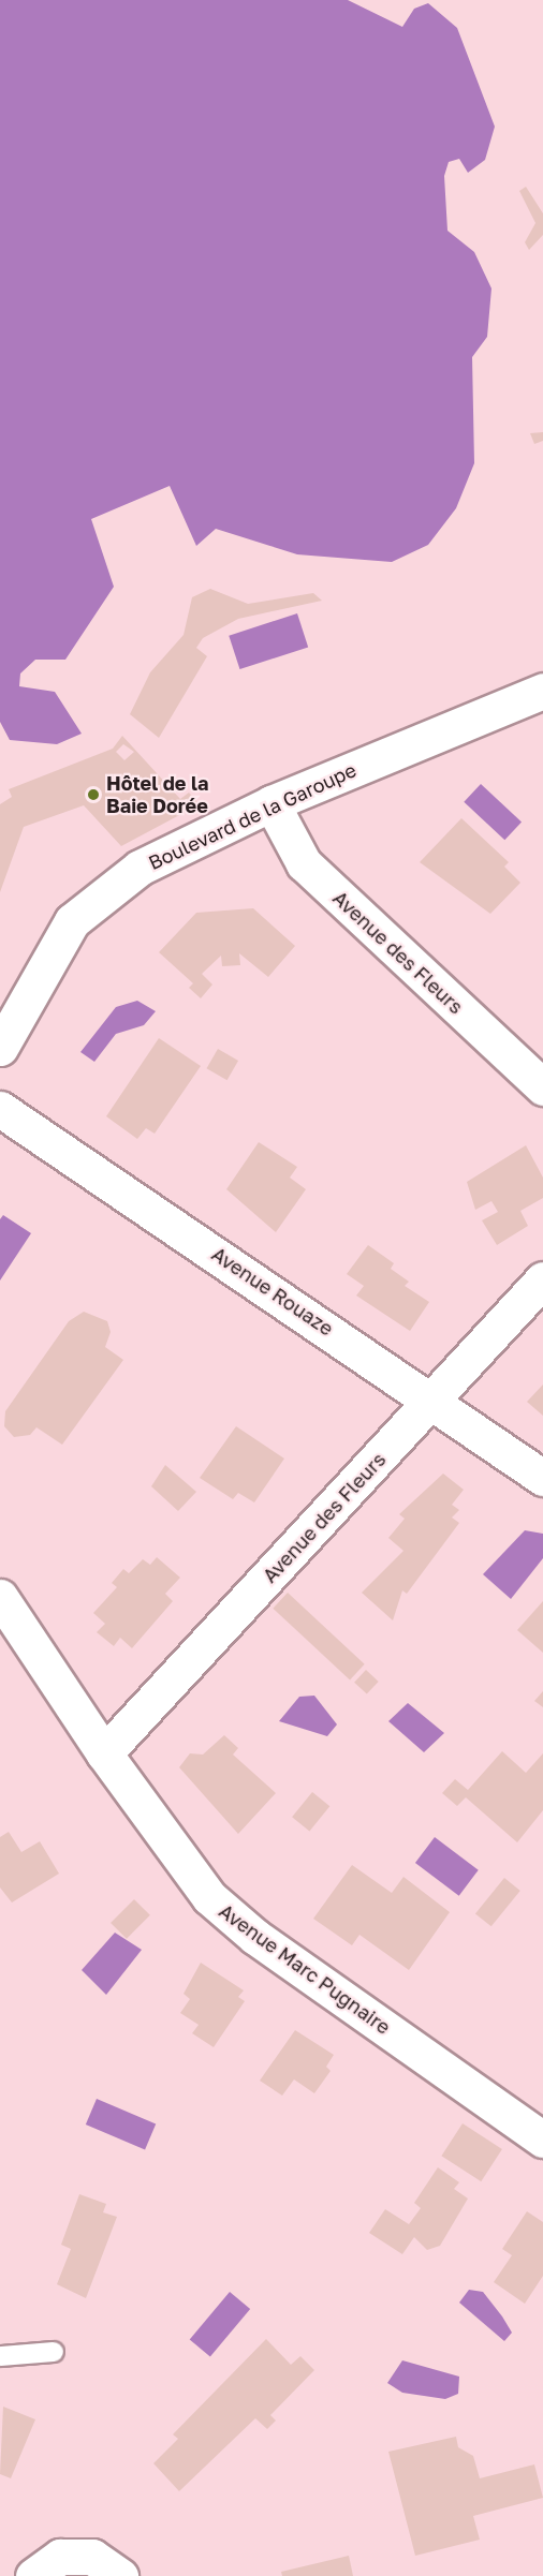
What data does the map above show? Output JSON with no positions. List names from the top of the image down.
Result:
{
  "streets": {
    "street": [
      "Boulevard de la Garoupe",
      "Avenue des Fleurs",
      "Avenue Rouaze",
      "Avenue Marc Pugnaire"
    ]
  },
  "crossings": [
    ["Boulevard de la Garoupe", "Avenue des Fleurs"],
    ["Avenue des Fleurs", "Avenue Rouaze"],
    ["Avenue des Fleurs", "Avenue Marc Pugnaire"]
  ],
  "places": ["Hôtel de la Baie Dorée"]
}
